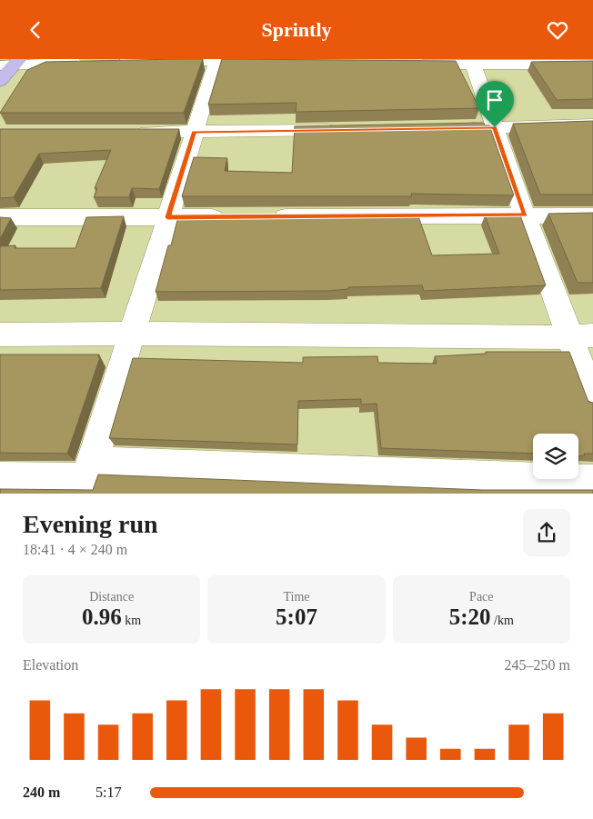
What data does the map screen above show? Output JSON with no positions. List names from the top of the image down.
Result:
{
  "page": {
    "header": "Sprintly",
    "heading": ["Evening run", "18:41 · 4 × 240 m"],
    "stats": [
      ["Distance", "0.96 km"],
      ["Time", "5:07"],
      ["Pace", "5:20 /km"]
    ],
    "chart": ["Elevation", "245–250 m"],
    "list": [
      {
        "name": "240 m",
        "note": "5:17"
      }
    ]
  }
}
